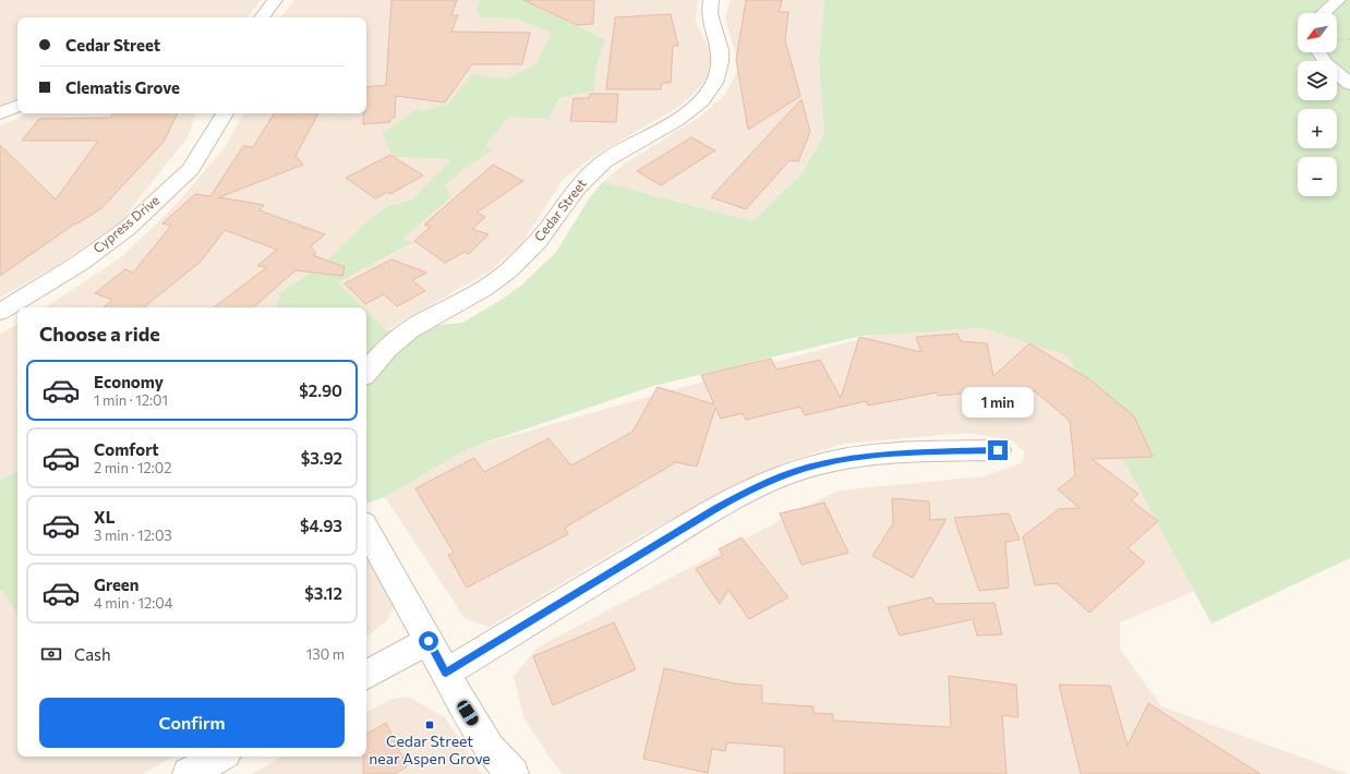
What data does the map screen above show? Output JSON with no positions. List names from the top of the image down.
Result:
{
  "streets": {
    "street": ["Cedar Street", "Cypress Drive"]
  },
  "places": {
    "transit": ["Cedar Street near Aspen Grove"]
  },
  "north": "bottom left",
  "page": {
    "map_buttons": ["+", "−"],
    "banner": ["Cedar Street", "Clematis Grove"],
    "heading": "Choose a ride",
    "list": [
      {
        "name": "Economy",
        "note": "1 min · 12:01",
        "value": "$2.90"
      },
      {
        "name": "Comfort",
        "note": "2 min · 12:02",
        "value": "$3.92"
      },
      {
        "name": "XL",
        "note": "3 min · 12:03",
        "value": "$4.93"
      },
      {
        "name": "Green",
        "note": "4 min · 12:04",
        "value": "$3.12"
      }
    ],
    "bubble": "1 min",
    "pay": ["Cash", "130 m"],
    "buttons": "Confirm"
  }
}
